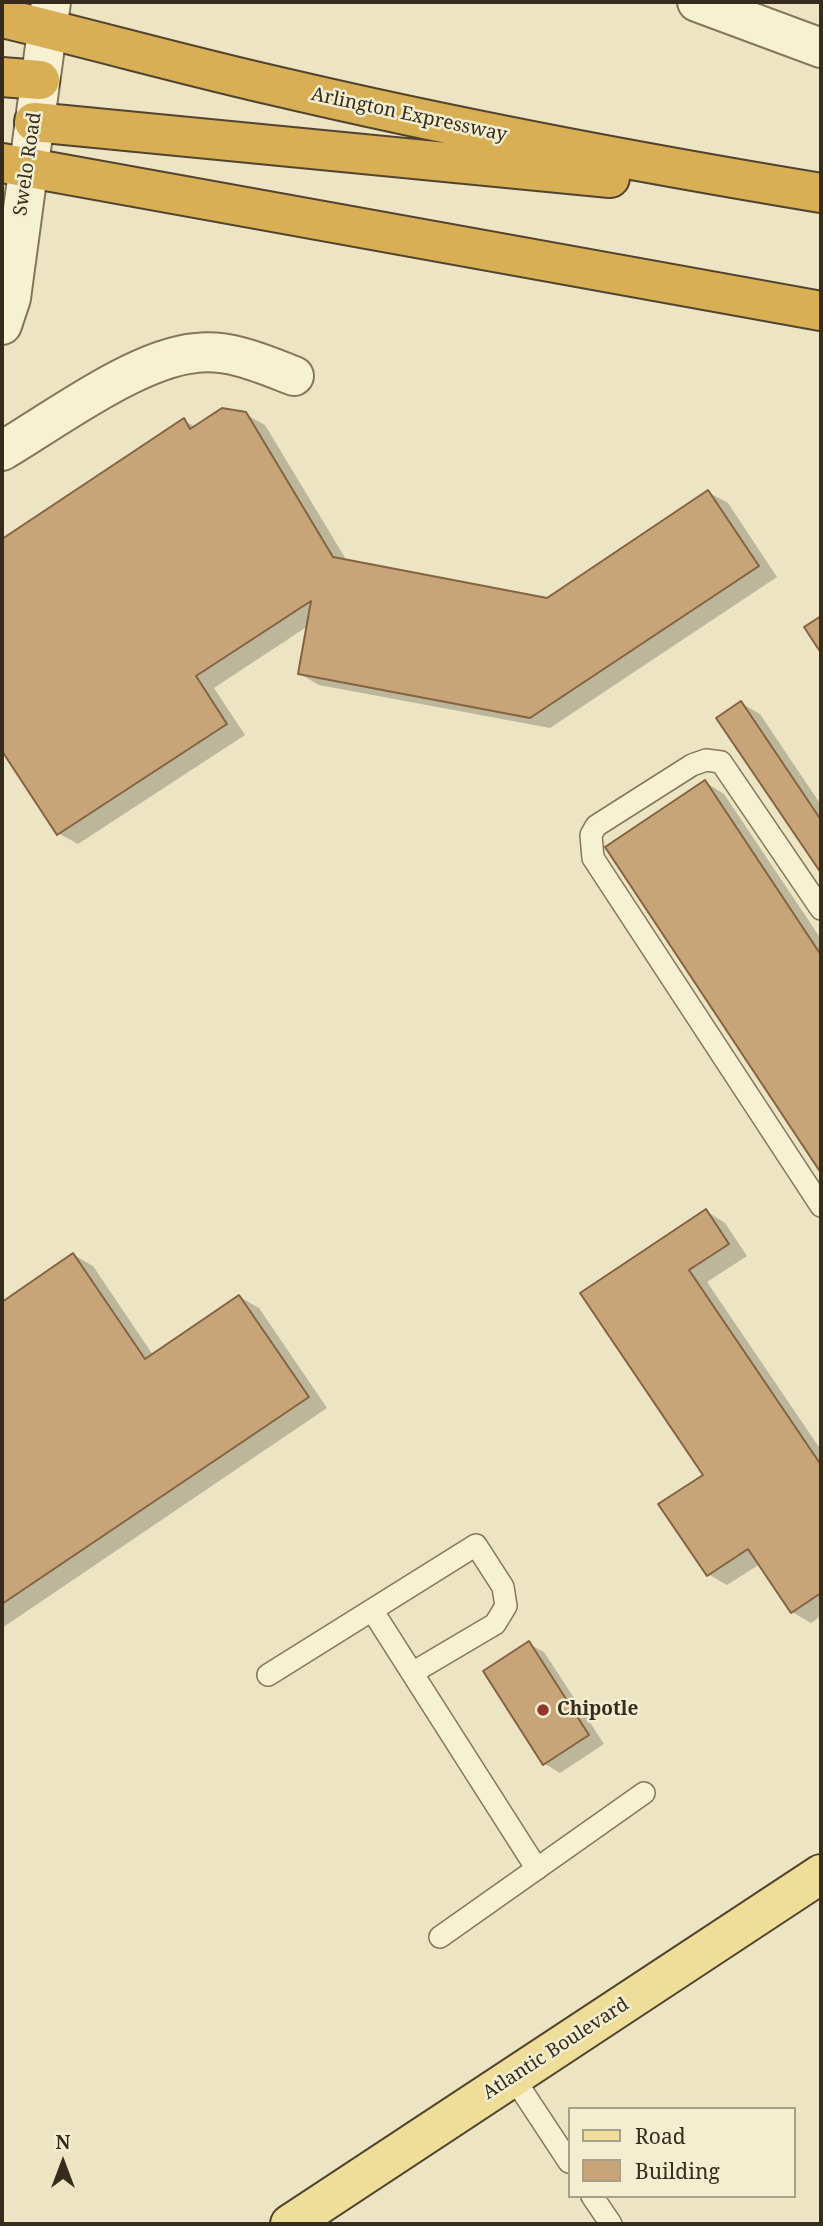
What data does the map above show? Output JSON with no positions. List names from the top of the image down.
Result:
{
  "streets": {
    "highway": ["Arlington Expressway"],
    "main road": ["Atlantic Boulevard"],
    "street": ["Swelo Road"]
  },
  "crossings": [
    ["Arlington Expressway", "Swelo Road"]
  ],
  "places": ["Chipotle"],
  "legend": ["Road", "Building"],
  "north": "top"
}
